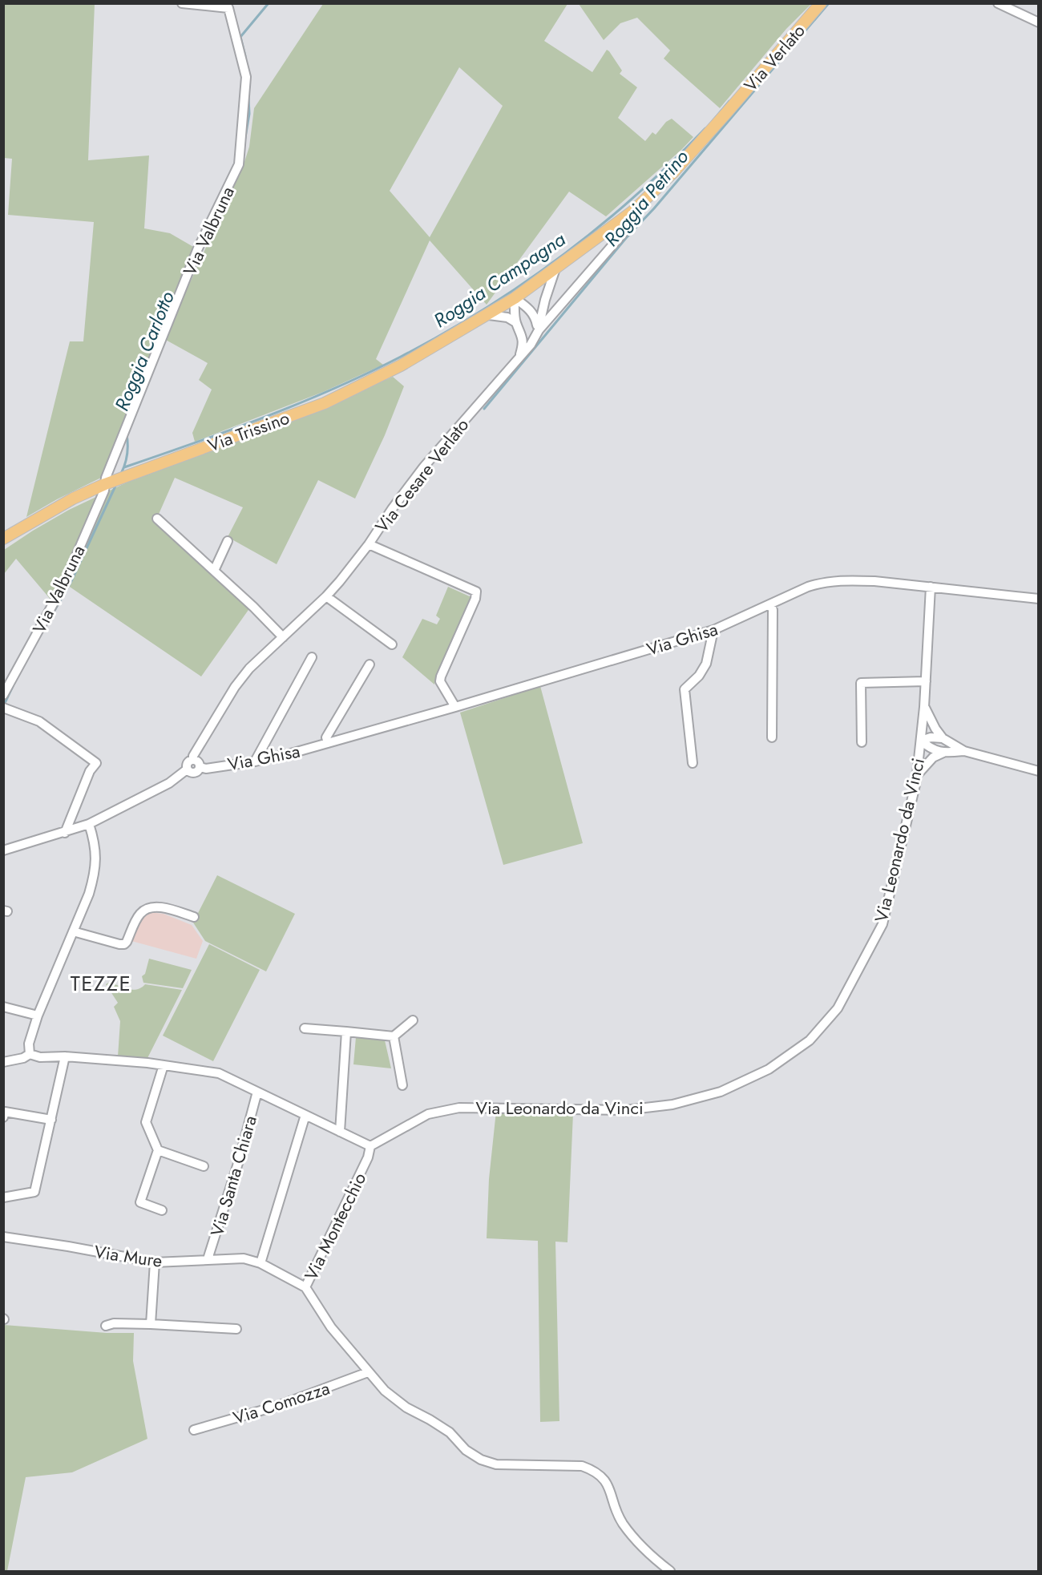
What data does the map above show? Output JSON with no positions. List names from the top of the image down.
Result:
{
  "streets": {
    "main road": ["Via Verlato", "Via Trissino"],
    "street": [
      "Via Valbruna",
      "Via Cesare Verlato",
      "Via Ghisa",
      "Via Leonardo da Vinci",
      "Via Santa Chiara",
      "Via Montecchio",
      "Via Mure",
      "Via Comozza"
    ]
  },
  "crossings": [
    ["Via Verlato", "Via Cesare Verlato"],
    ["Via Valbruna", "Via Trissino"],
    ["Via Cesare Verlato", "Via Ghisa"],
    ["Via Ghisa", "Via Leonardo da Vinci"],
    ["Via Leonardo da Vinci", "Via Montecchio"],
    ["Via Santa Chiara", "Via Mure"],
    ["Via Montecchio", "Via Mure"],
    ["Via Montecchio", "Via Comozza"]
  ],
  "districts": ["TEZZE"],
  "water": ["Roggia Petrino", "Roggia Campagna", "Roggia Carlotto"]
}
